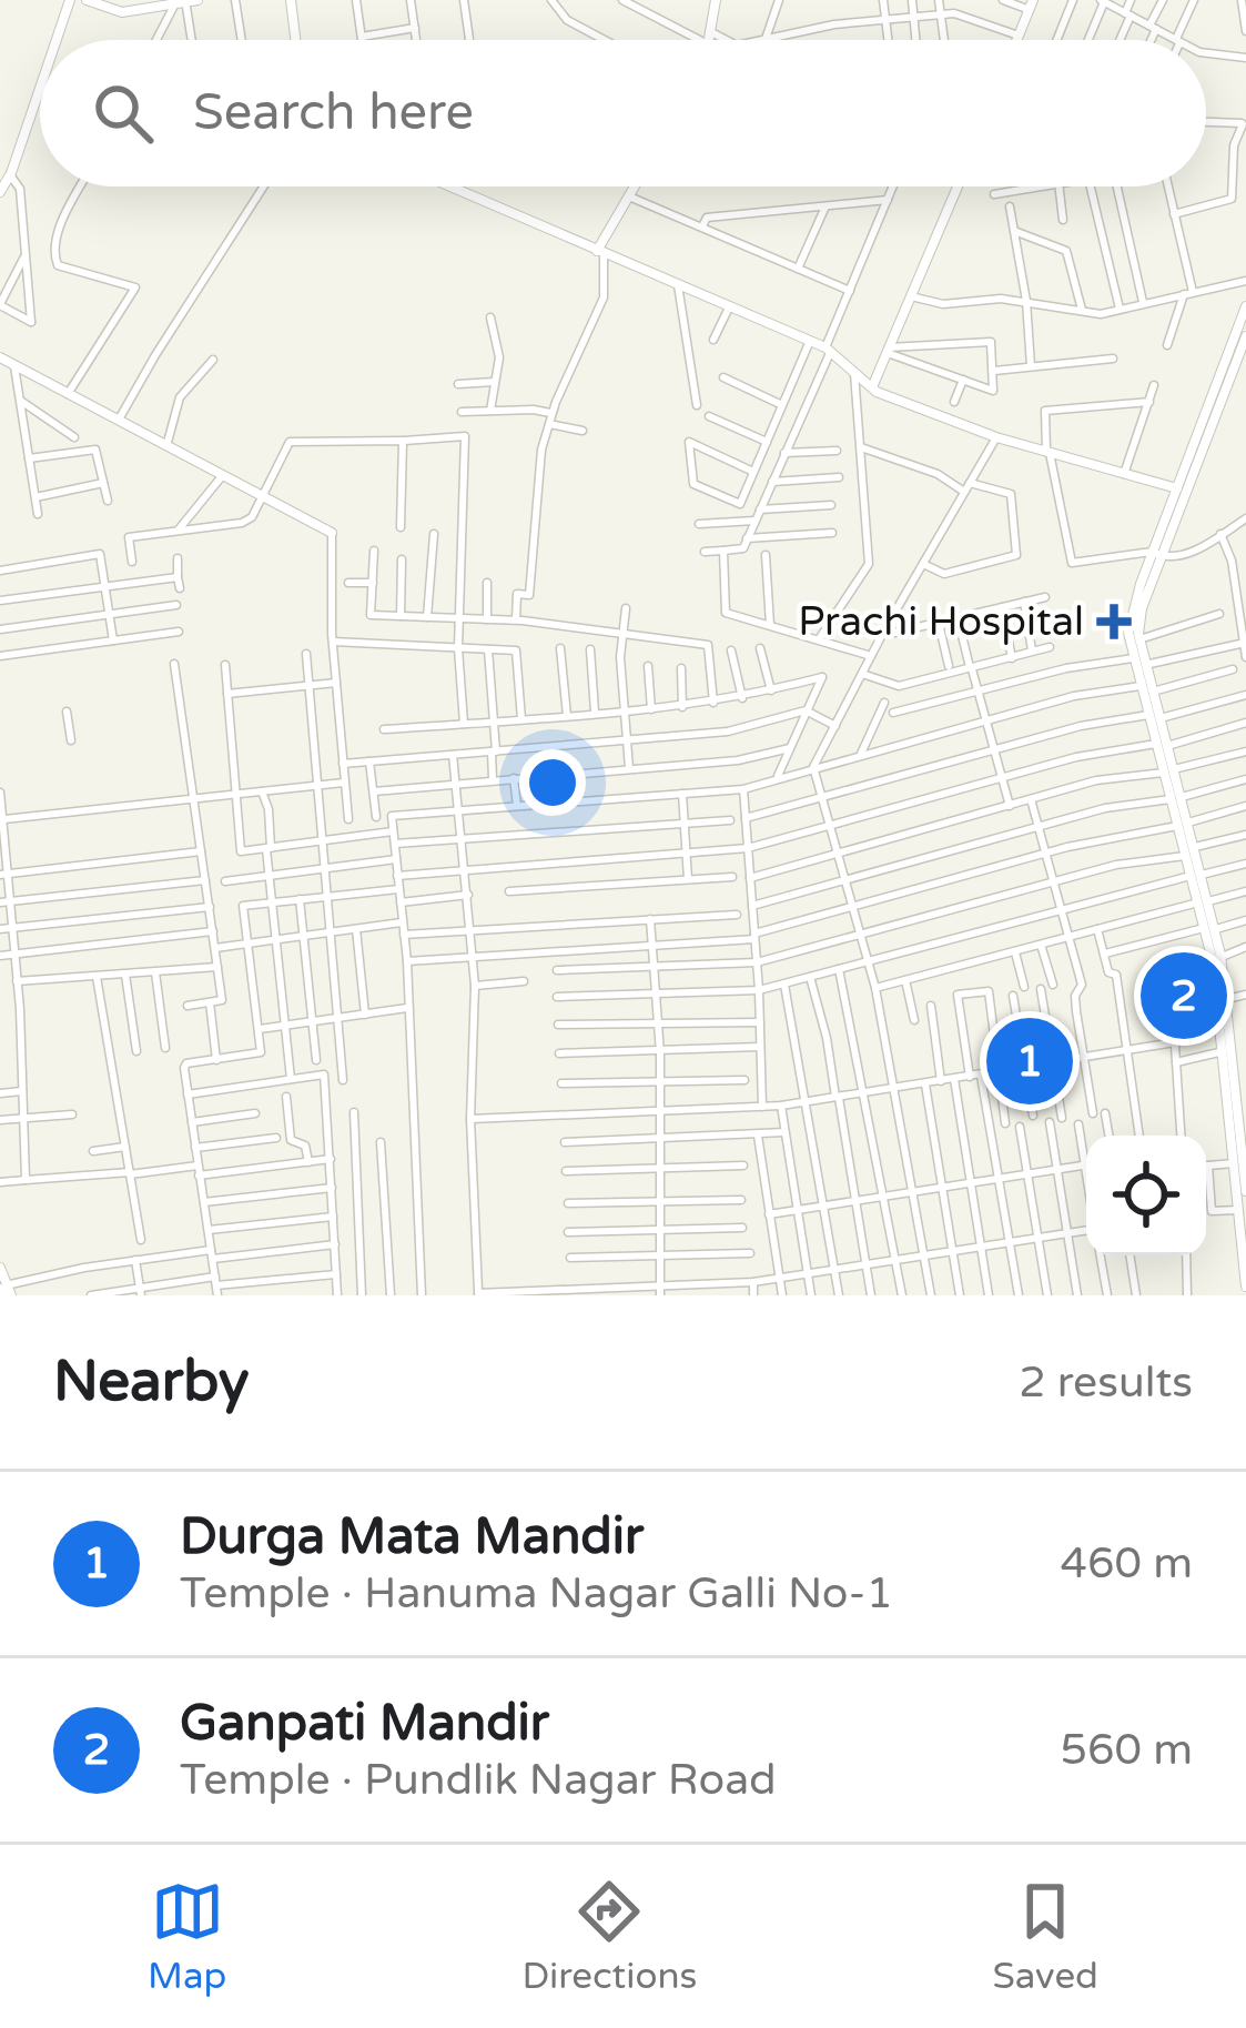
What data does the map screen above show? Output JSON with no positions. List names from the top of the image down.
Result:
{
  "places": {
    "health": ["Prachi Hospital"]
  },
  "page": {
    "search": "Search here",
    "pins": ["2", "1"],
    "heading": ["Nearby", "2 results"],
    "list": [
      {
        "mark": "1",
        "name": "Durga Mata Mandir",
        "note": "Temple · Hanuma Nagar Galli No-1",
        "value": "460 m"
      },
      {
        "mark": "2",
        "name": "Ganpati Mandir",
        "note": "Temple · Pundlik Nagar Road",
        "value": "560 m"
      }
    ],
    "nav": ["Map", "Directions", "Saved"]
  }
}
